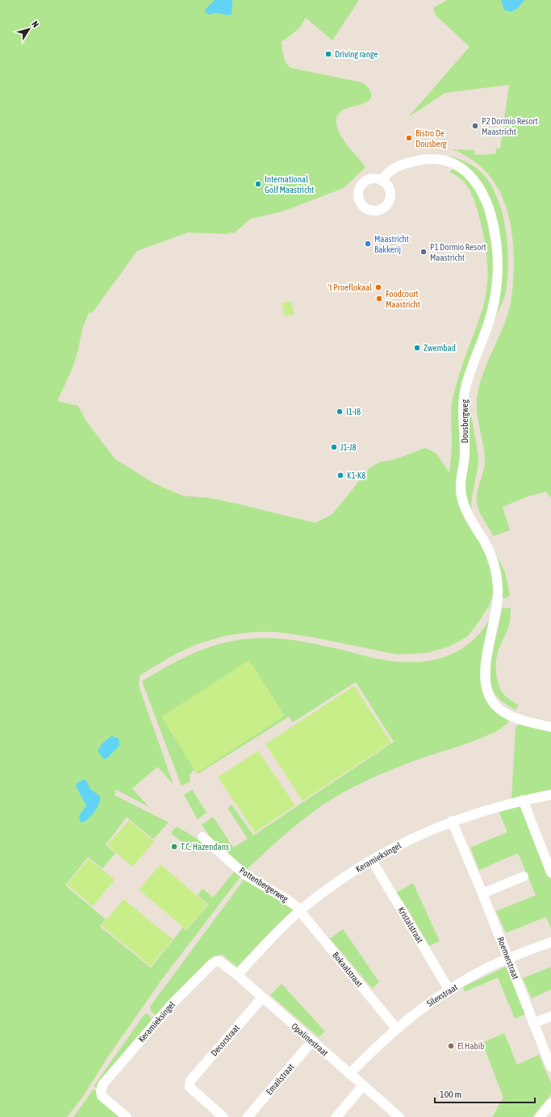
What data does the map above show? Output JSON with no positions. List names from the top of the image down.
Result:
{
  "streets": {
    "street": [
      "Dousbergweg",
      "Keramieksingel",
      "Pottenbergerweg",
      "Kristalstraat",
      "Roemerstraat",
      "Bokaalstraat",
      "Silexstraat",
      "Opalinestraat",
      "Decorstraat",
      "Emailstraat"
    ]
  },
  "crossings": [
    ["Keramieksingel", "Pottenbergerweg"],
    ["Keramieksingel", "Kristalstraat"],
    ["Keramieksingel", "Roemerstraat"],
    ["Keramieksingel", "Bokaalstraat"],
    ["Keramieksingel", "Opalinestraat"],
    ["Pottenbergerweg", "Bokaalstraat"],
    ["Kristalstraat", "Silexstraat"],
    ["Roemerstraat", "Silexstraat"],
    ["Bokaalstraat", "Silexstraat"],
    ["Silexstraat", "Opalinestraat"],
    ["Opalinestraat", "Decorstraat"],
    ["Opalinestraat", "Emailstraat"]
  ],
  "places": [
    "Driving range",
    "P2 Dormio Resort Maastricht",
    "Bistro De Dousberg",
    "International Golf Maastricht",
    "Maastricht Bakkerij",
    "P1 Dormio Resort Maastricht",
    "'t Proeflokaal",
    "Foodcourt Maastricht",
    "Zwembad",
    "I1-I8",
    "J1-J8",
    "K1-K8",
    "T.C. Hazendans",
    "El Habib"
  ],
  "scale_bar": "100 m",
  "north": "top right"
}
